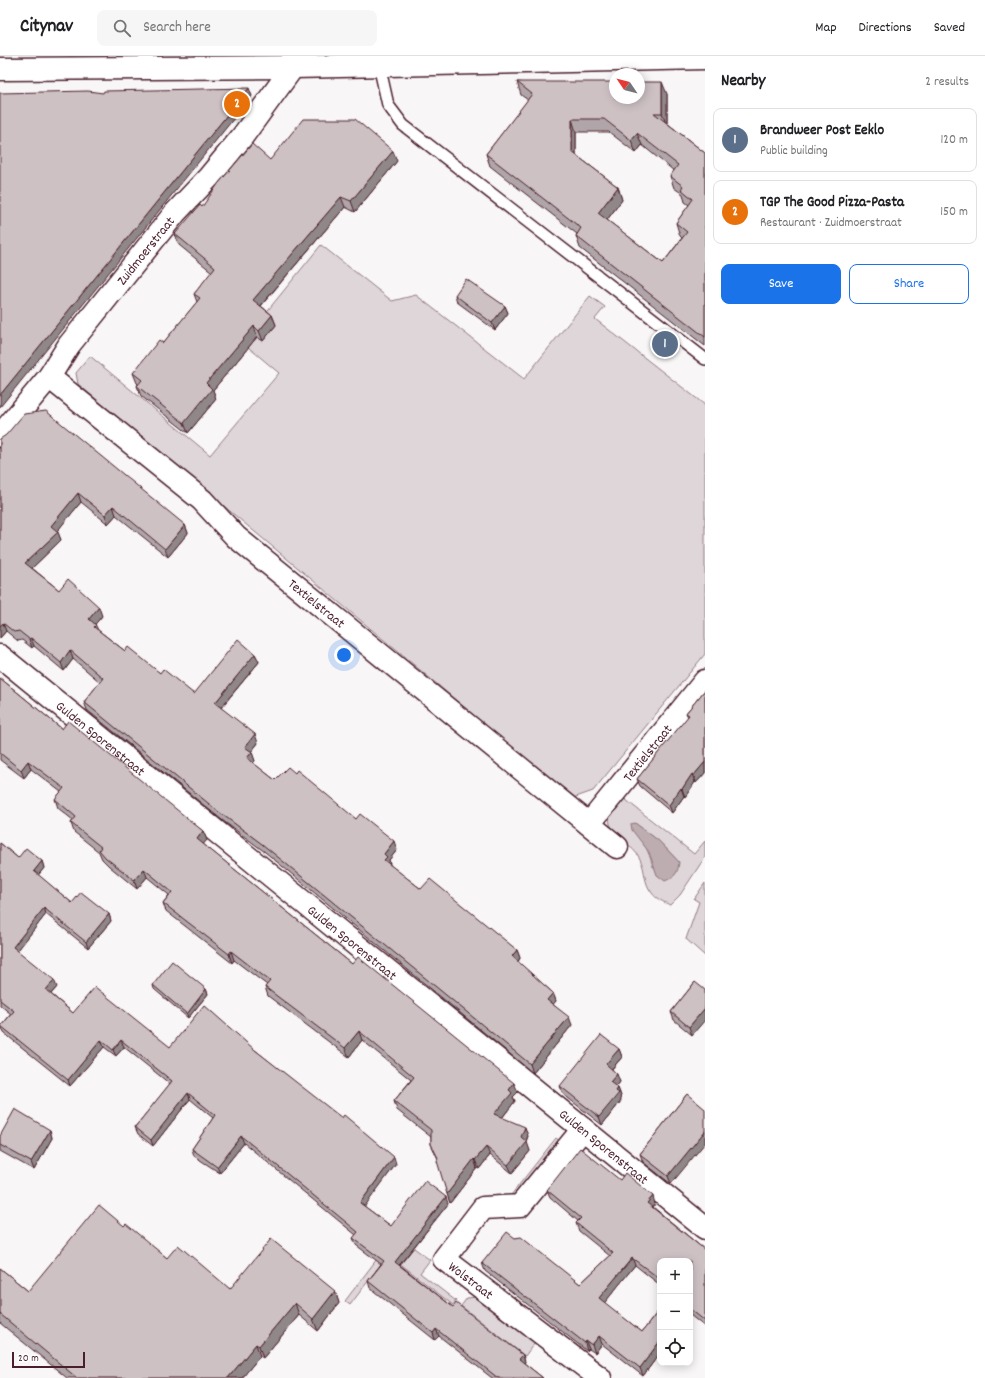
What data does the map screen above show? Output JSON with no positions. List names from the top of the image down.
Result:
{
  "streets": {
    "street": [
      "Zuidmoerstraat",
      "Textielstraat",
      "Gulden Sporenstraat",
      "Wolstraat"
    ]
  },
  "crossings": [
    ["Zuidmoerstraat", "Textielstraat"],
    ["Gulden Sporenstraat", "Wolstraat"]
  ],
  "scale_bar": "20 m",
  "north": "top left",
  "page": {
    "header": "Citynav",
    "search": "Search here",
    "nav": ["Map", "Directions", "Saved"],
    "heading": ["Nearby", "2 results"],
    "pins": ["2", "1"],
    "list": [
      {
        "mark": "1",
        "name": "Brandweer Post Eeklo",
        "note": "Public building",
        "value": "120 m"
      },
      {
        "mark": "2",
        "name": "TGP The Good Pizza-Pasta",
        "note": "Restaurant · Zuidmoerstraat",
        "value": "150 m"
      }
    ],
    "buttons": ["Save", "Share"],
    "map_buttons": ["+", "−"],
    "scale": "20 m"
  }
}
